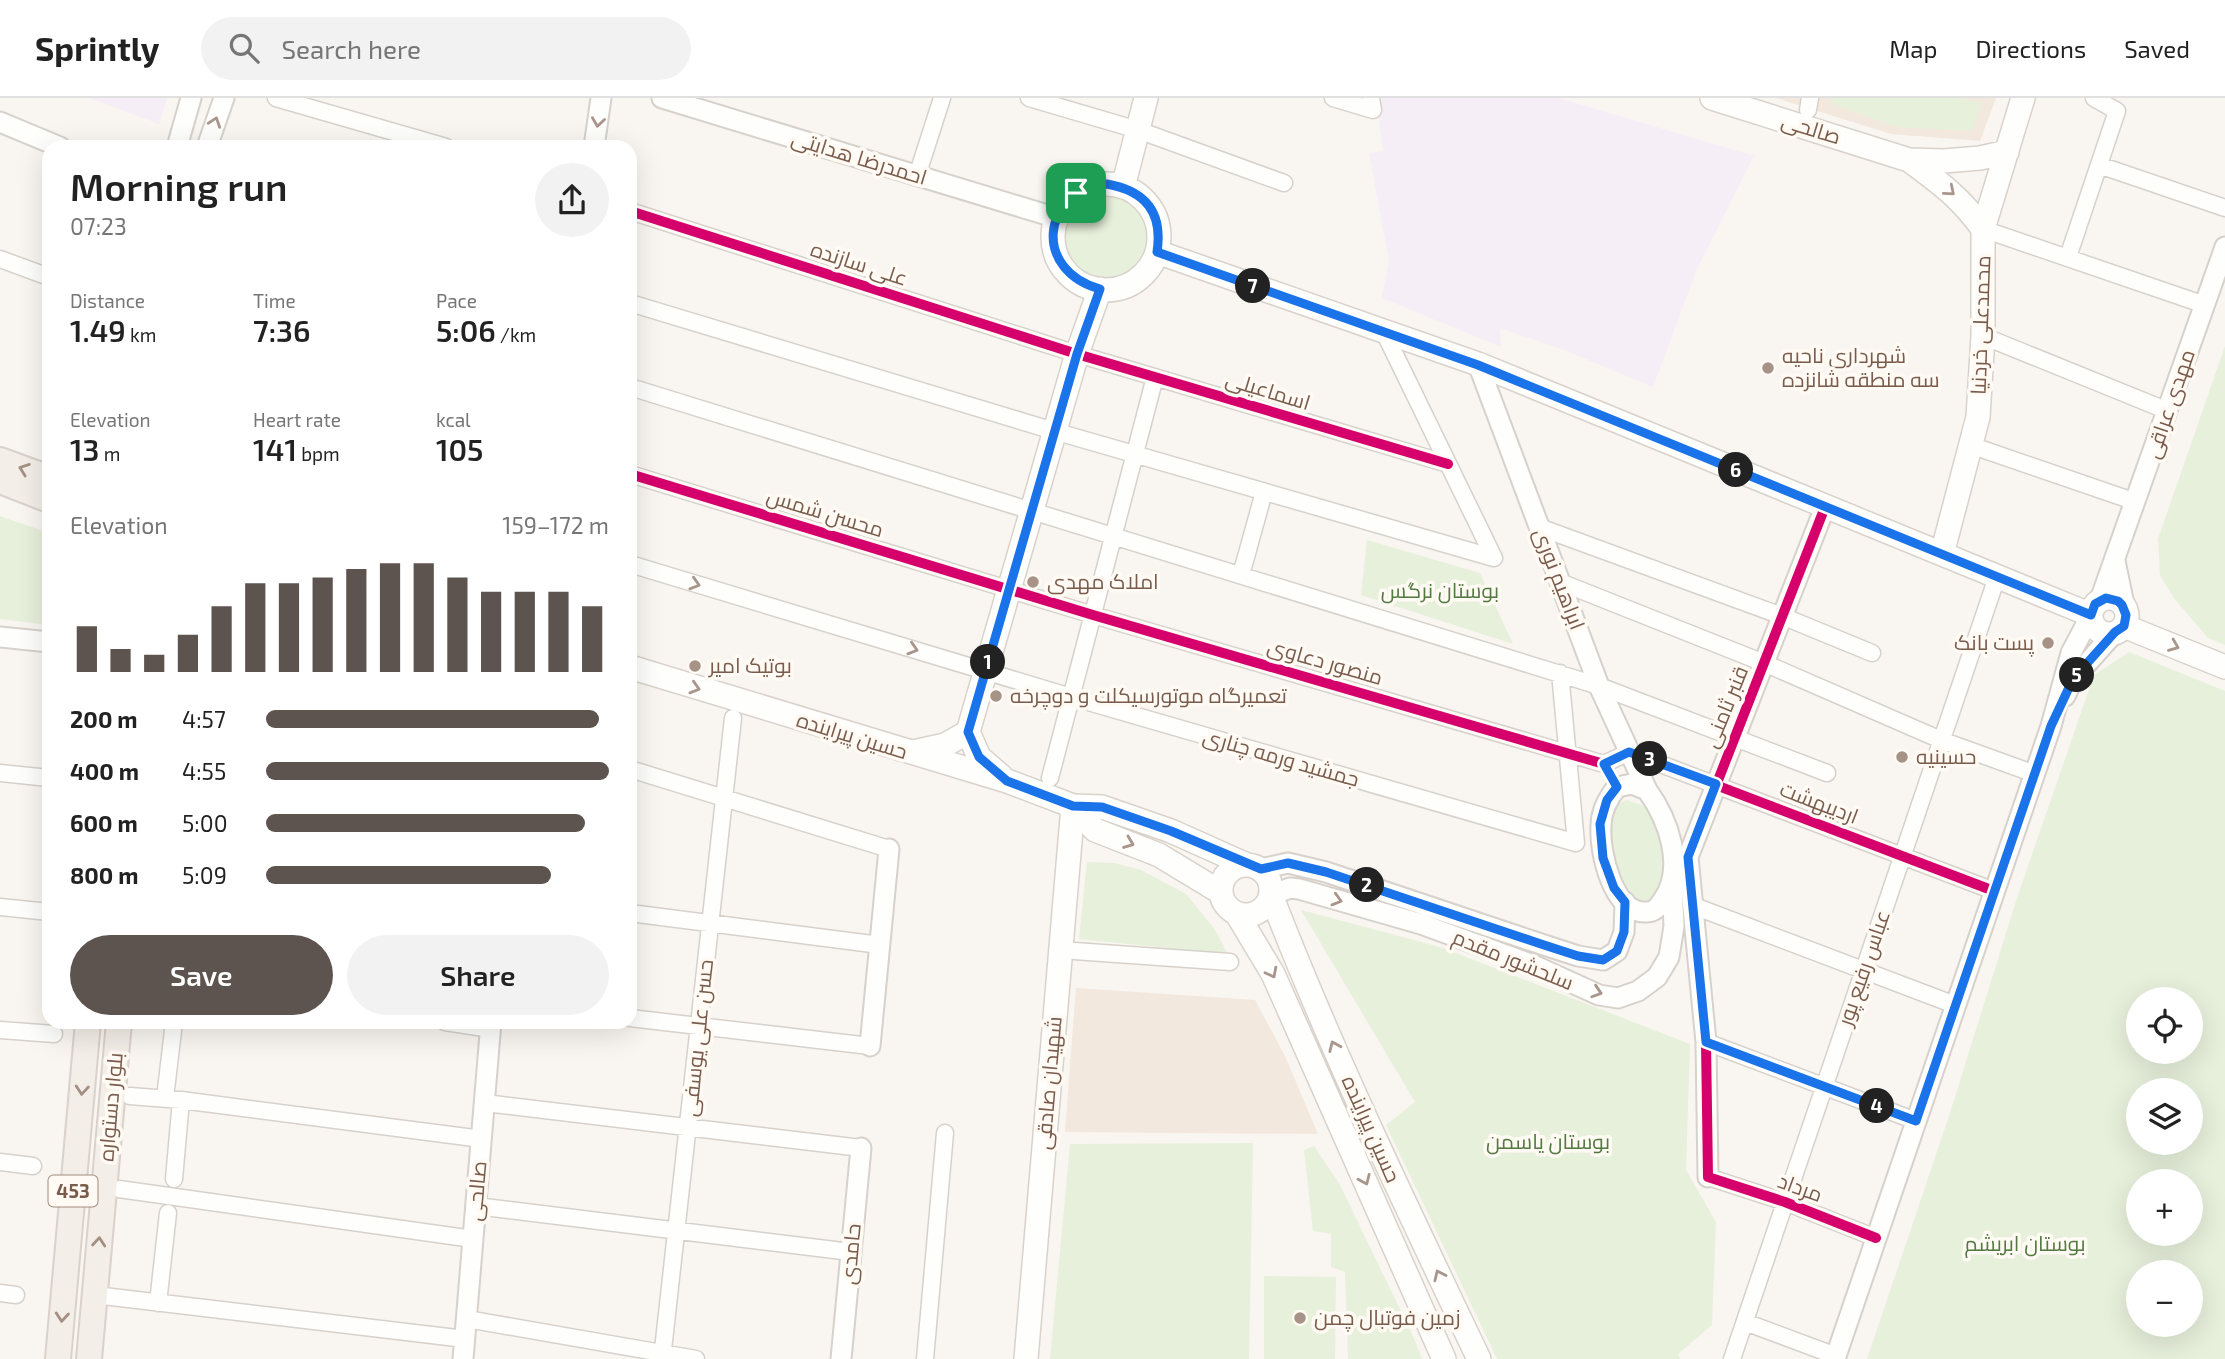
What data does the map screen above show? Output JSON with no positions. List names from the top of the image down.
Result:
{
  "streets": {
    "main road": [
      "صالحی",
      "محمدعلی خردنیا",
      "حسین پیراینده",
      "شهیدان صادقی",
      "بلوار دستواره",
      "453"
    ],
    "street": [
      "احمدرضا هدایتی",
      "علی سازنده",
      "اسماعیلی",
      "مهدی عراقی",
      "محسن شمس",
      "ابراهیم نوری",
      "منصور دعاوی",
      "قنبر ثامنی",
      "جمشید ورمه چناری",
      "اردیبهشت",
      "سلحشور مقدم",
      "عباس رفیع پور",
      "حسن علی یوسفی",
      "مرداد",
      "حامدی"
    ]
  },
  "crossings": [
    ["صالحی", "محمدعلی خردنیا"],
    ["علی سازنده", "اسماعیلی"],
    ["محسن شمس", "منصور دعاوی"],
    ["ابراهیم نوری", "اردیبهشت"],
    ["ابراهیم نوری", "سلحشور مقدم"],
    ["منصور دعاوی", "جمشید ورمه چناری"],
    ["قنبر ثامنی", "اردیبهشت"],
    ["قنبر ثامنی", "مرداد"],
    ["حسین پیراینده", "سلحشور مقدم"],
    ["حسین پیراینده", "شهیدان صادقی"],
    ["اردیبهشت", "عباس رفیع پور"],
    ["عباس رفیع پور", "مرداد"]
  ],
  "parks": ["بوستان نرگس", "بوستان یاسمن", "بوستان ابریشم"],
  "places": [
    "شهرداری ناحیه سه منطقه شانزده",
    "املاک مهدی",
    "پست بانک",
    "بوتیک امیر",
    "تعمیرگاه موتورسیکلت و دوچرخه",
    "حسینیه",
    "زمین فوتبال چمن"
  ],
  "page": {
    "header": "Sprintly",
    "search": "Search here",
    "nav": ["Map", "Directions", "Saved"],
    "heading": ["Morning run", "07:23"],
    "stats": [
      ["Distance", "1.49 km"],
      ["Time", "7:36"],
      ["Pace", "5:06 /km"],
      ["Elevation", "13 m"],
      ["Heart rate", "141 bpm"],
      ["kcal", "105"]
    ],
    "pins": [
      "7",
      "6",
      "1",
      "5",
      "3",
      "2",
      "4"
    ],
    "chart": ["Elevation", "159–172 m"],
    "list": [
      {
        "name": "200 m",
        "note": "4:57"
      },
      {
        "name": "400 m",
        "note": "4:55"
      },
      {
        "name": "600 m",
        "note": "5:00"
      },
      {
        "name": "800 m",
        "note": "5:09"
      }
    ],
    "buttons": ["Save", "Share"],
    "map_buttons": ["+", "−"]
  }
}
